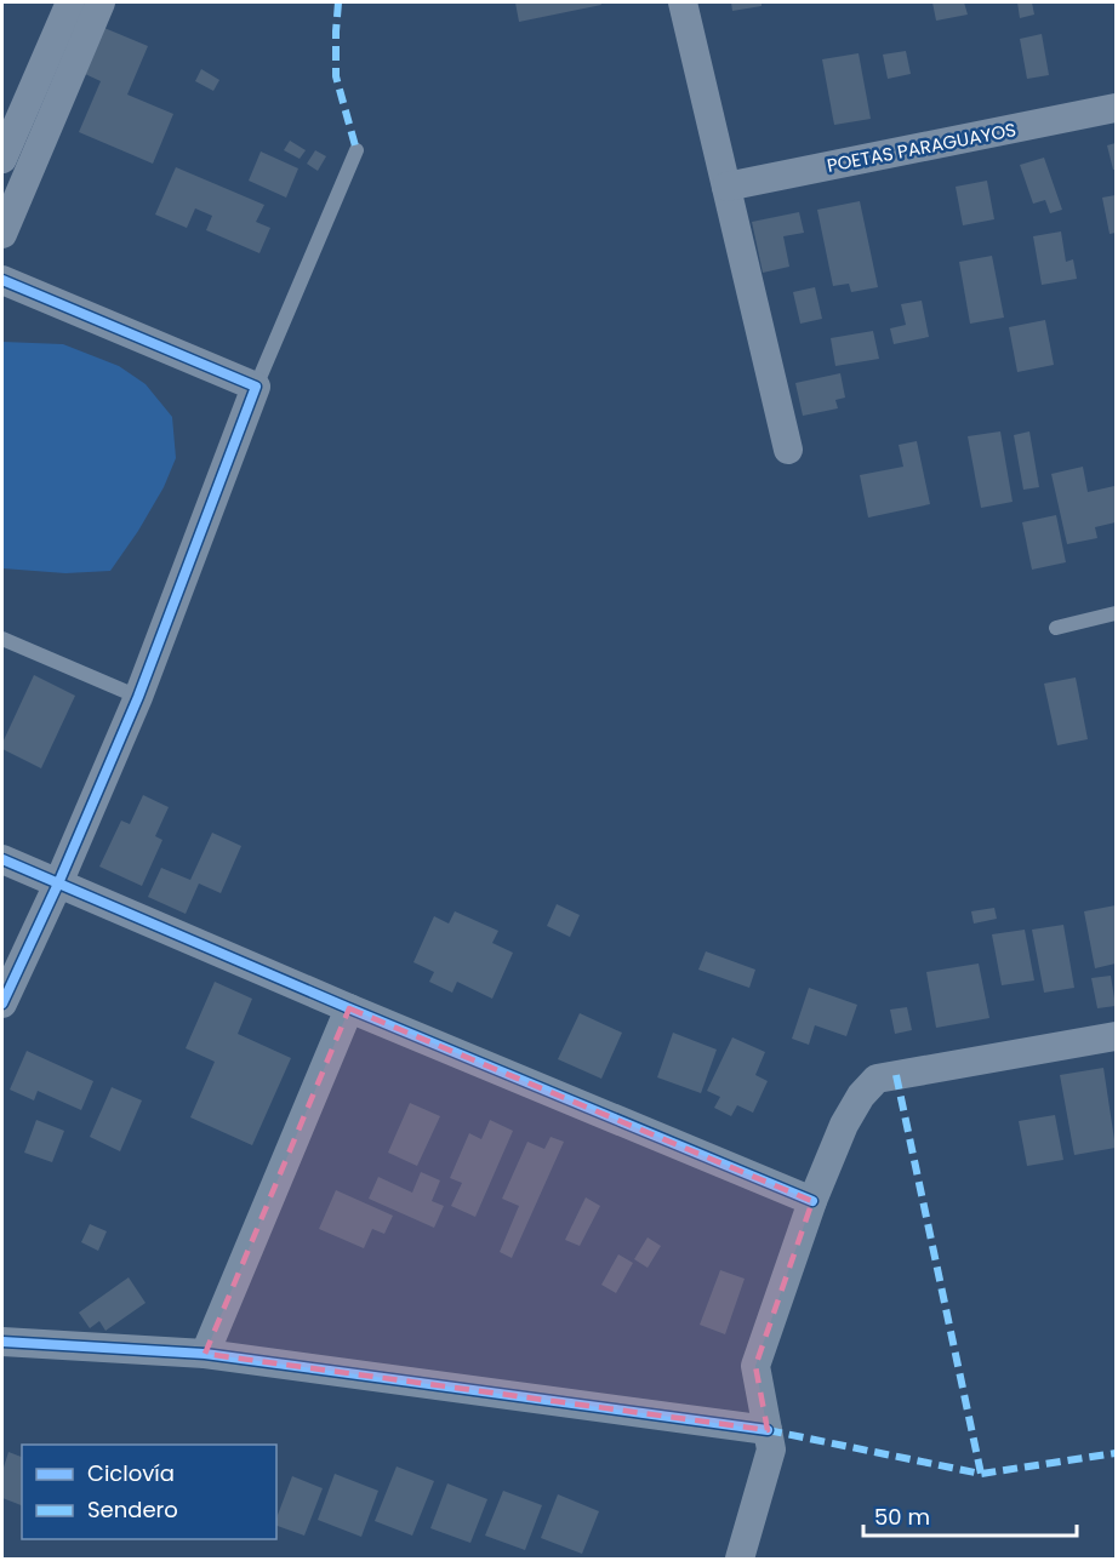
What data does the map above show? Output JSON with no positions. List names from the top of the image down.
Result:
{
  "streets": {
    "street": ["POETAS PARAGUAYOS"]
  },
  "legend": ["Ciclovía", "Sendero"],
  "scale_bar": "50 m"
}
